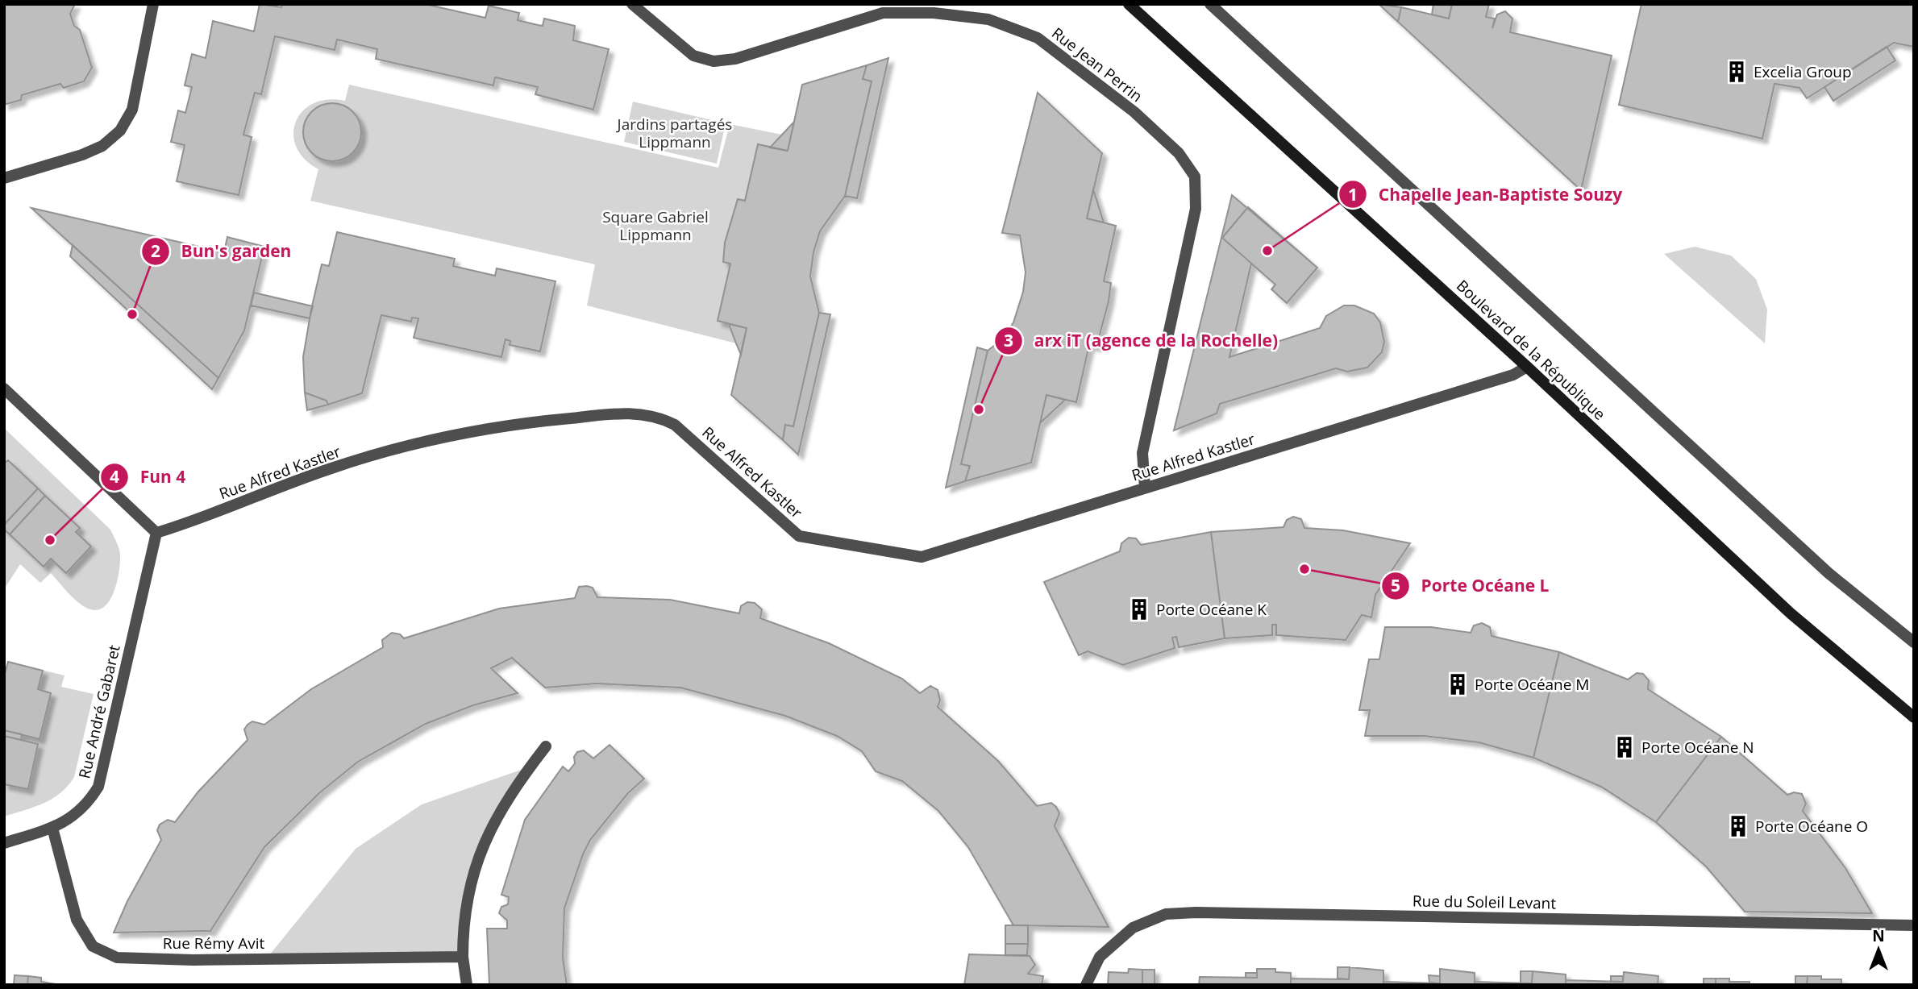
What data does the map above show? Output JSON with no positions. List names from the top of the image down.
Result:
{
  "streets": {
    "main road": ["Boulevard de la République"],
    "street": [
      "Rue Jean Perrin",
      "Rue Alfred Kastler",
      "Rue André Gabaret",
      "Rue du Soleil Levant",
      "Rue Rémy Avit"
    ]
  },
  "crossings": [
    ["Rue Jean Perrin", "Rue Alfred Kastler"],
    ["Boulevard de la République", "Rue Alfred Kastler"],
    ["Rue Alfred Kastler", "Rue André Gabaret"],
    ["Rue André Gabaret", "Rue Rémy Avit"]
  ],
  "parks": ["Jardins partagés Lippmann", "Square Gabriel Lippmann"],
  "places": {
    "building": [
      "Excelia Group",
      "Porte Océane K",
      "Porte Océane M",
      "Porte Océane N",
      "Porte Océane O"
    ],
    "other": [
      "Chapelle Jean-Baptiste Souzy",
      "Bun's garden",
      "arx iT (agence de la Rochelle)",
      "Fun 4",
      "Porte Océane L"
    ]
  },
  "north": "top"
}
